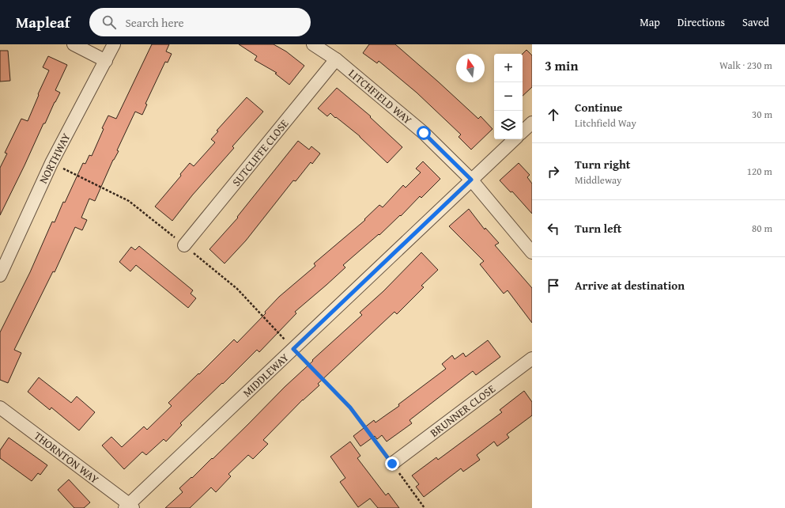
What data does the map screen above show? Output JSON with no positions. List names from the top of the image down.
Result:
{
  "streets": {
    "street": [
      "LITCHFIELD WAY",
      "SUTCLIFFE CLOSE",
      "NORTHWAY",
      "MIDDLEWAY",
      "BRUNNER CLOSE",
      "THORNTON WAY"
    ]
  },
  "crossings": [
    ["LITCHFIELD WAY", "SUTCLIFFE CLOSE"],
    ["LITCHFIELD WAY", "MIDDLEWAY"],
    ["MIDDLEWAY", "THORNTON WAY"]
  ],
  "north": "top",
  "page": {
    "header": "Mapleaf",
    "search": "Search here",
    "nav": ["Map", "Directions", "Saved"],
    "heading": ["3 min", "Walk · 230 m"],
    "map_buttons": ["+", "−"],
    "list": [
      ["Continue", "Litchfield Way", "30 m"],
      ["Turn right", "Middleway", "120 m"],
      ["Turn left", "80 m"],
      "Arrive at destination"
    ]
  }
}
